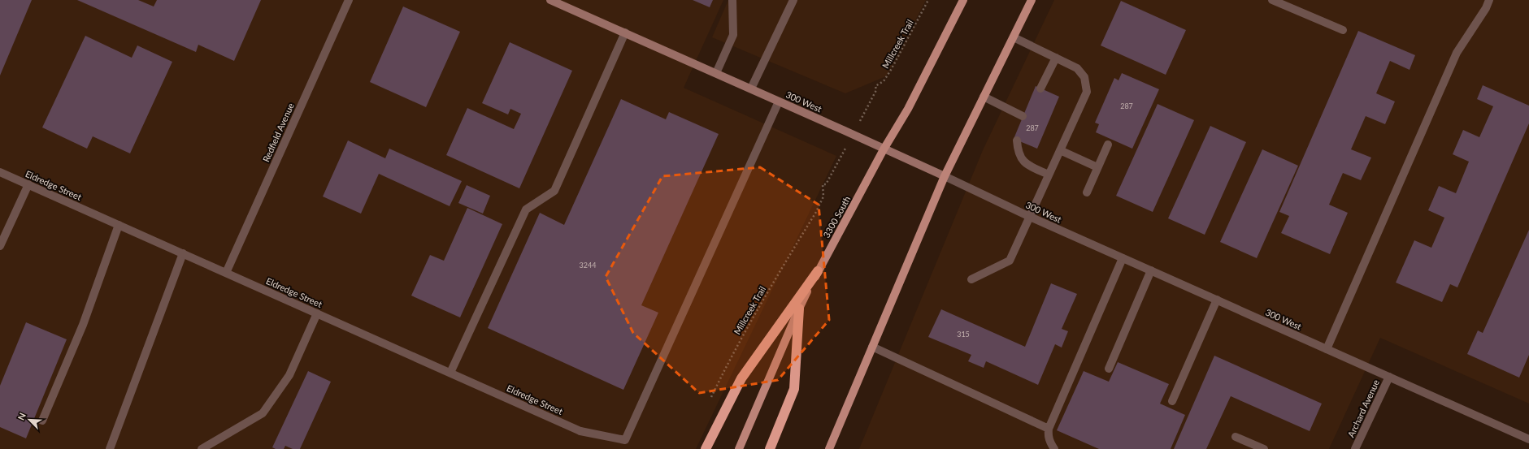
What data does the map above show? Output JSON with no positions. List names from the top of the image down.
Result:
{
  "streets": {
    "main road": ["300 West", "3300 South"],
    "street": ["Redfield Avenue", "Eldredge Street", "Archard Avenue"],
    "path": ["Millcreek Trail"]
  },
  "crossings": [
    ["300 West", "Eldredge Street"],
    ["300 West", "3300 South"],
    ["300 West", "Archard Avenue"],
    ["Redfield Avenue", "Eldredge Street"]
  ],
  "house_numbers": [
    "287",
    "287",
    "3244",
    "315"
  ],
  "north": "top left"
}
